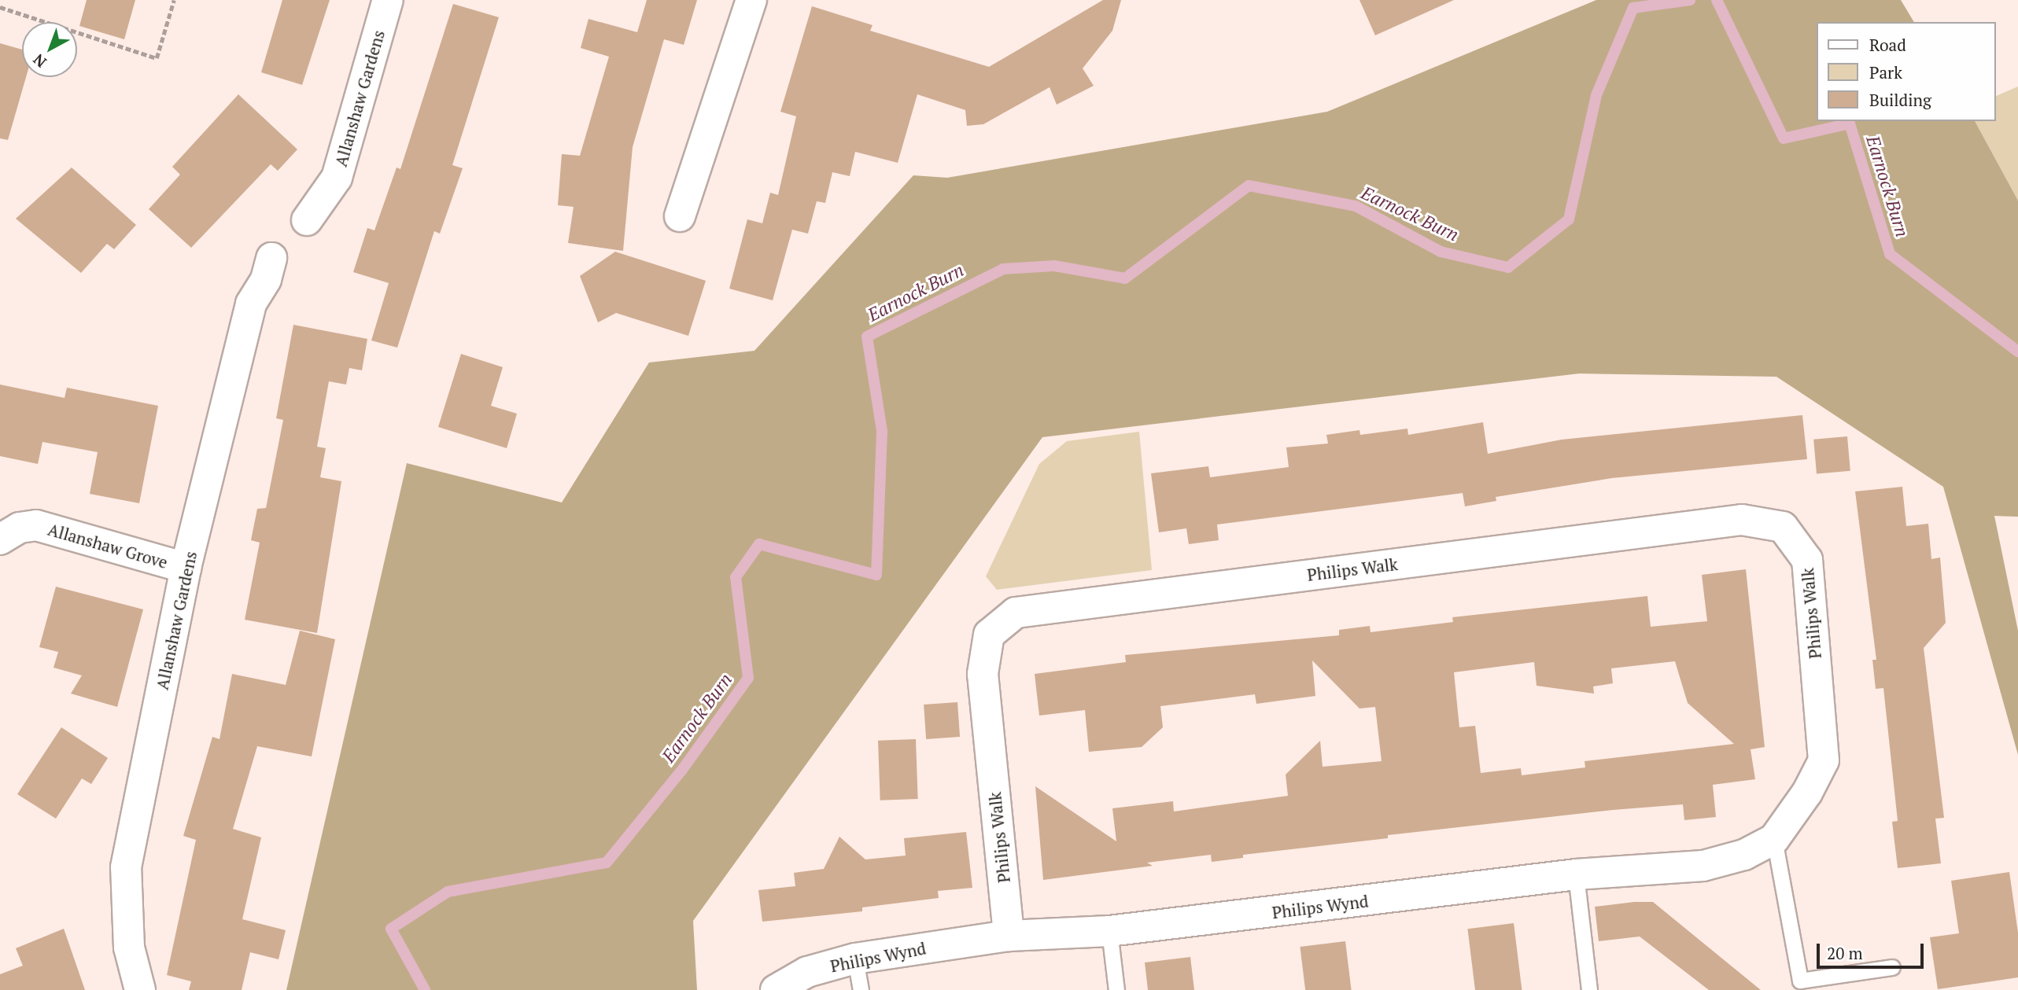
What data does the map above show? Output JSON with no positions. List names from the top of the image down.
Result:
{
  "streets": {
    "street": [
      "Allanshaw Gardens",
      "Allanshaw Grove",
      "Philips Walk",
      "Philips Wynd"
    ]
  },
  "crossings": [
    ["Allanshaw Gardens", "Allanshaw Grove"],
    ["Philips Walk", "Philips Wynd"]
  ],
  "water": ["Earnock Burn"],
  "legend": ["Road", "Park", "Building"],
  "scale_bar": "20 m",
  "north": "bottom left"
}
